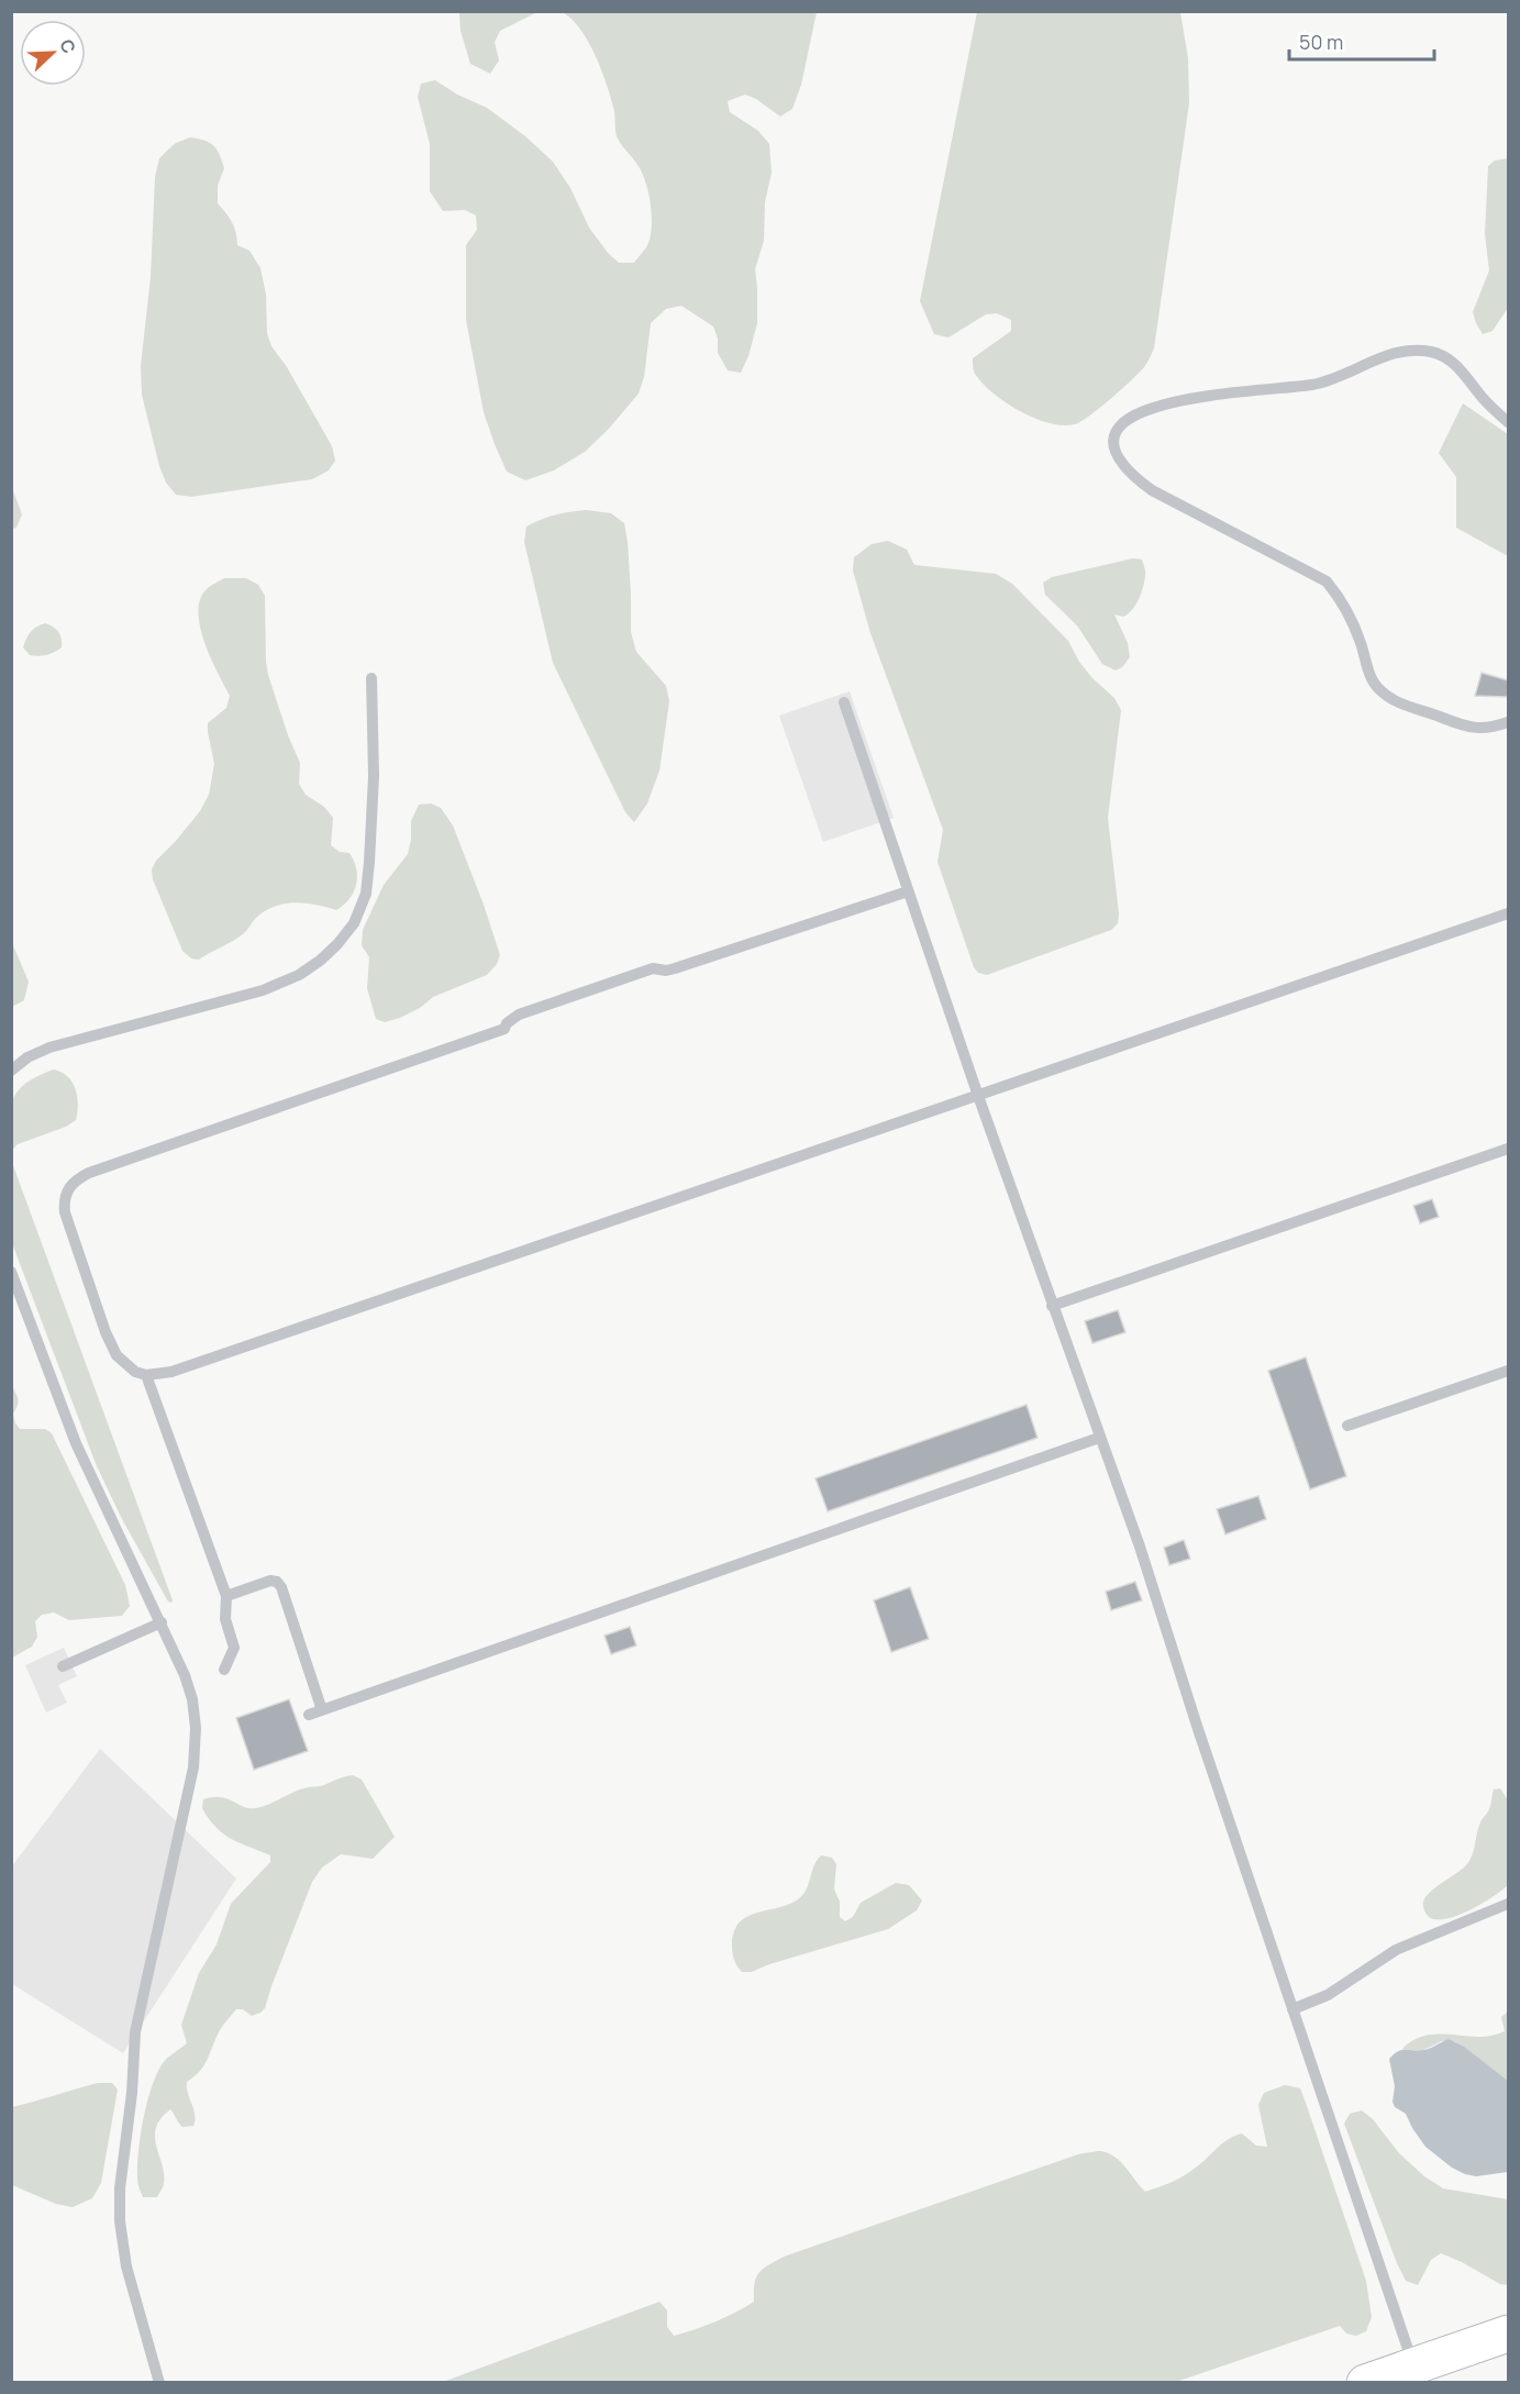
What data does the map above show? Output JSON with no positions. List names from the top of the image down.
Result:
{
  "scale_bar": "50 m",
  "north": "top right"
}
